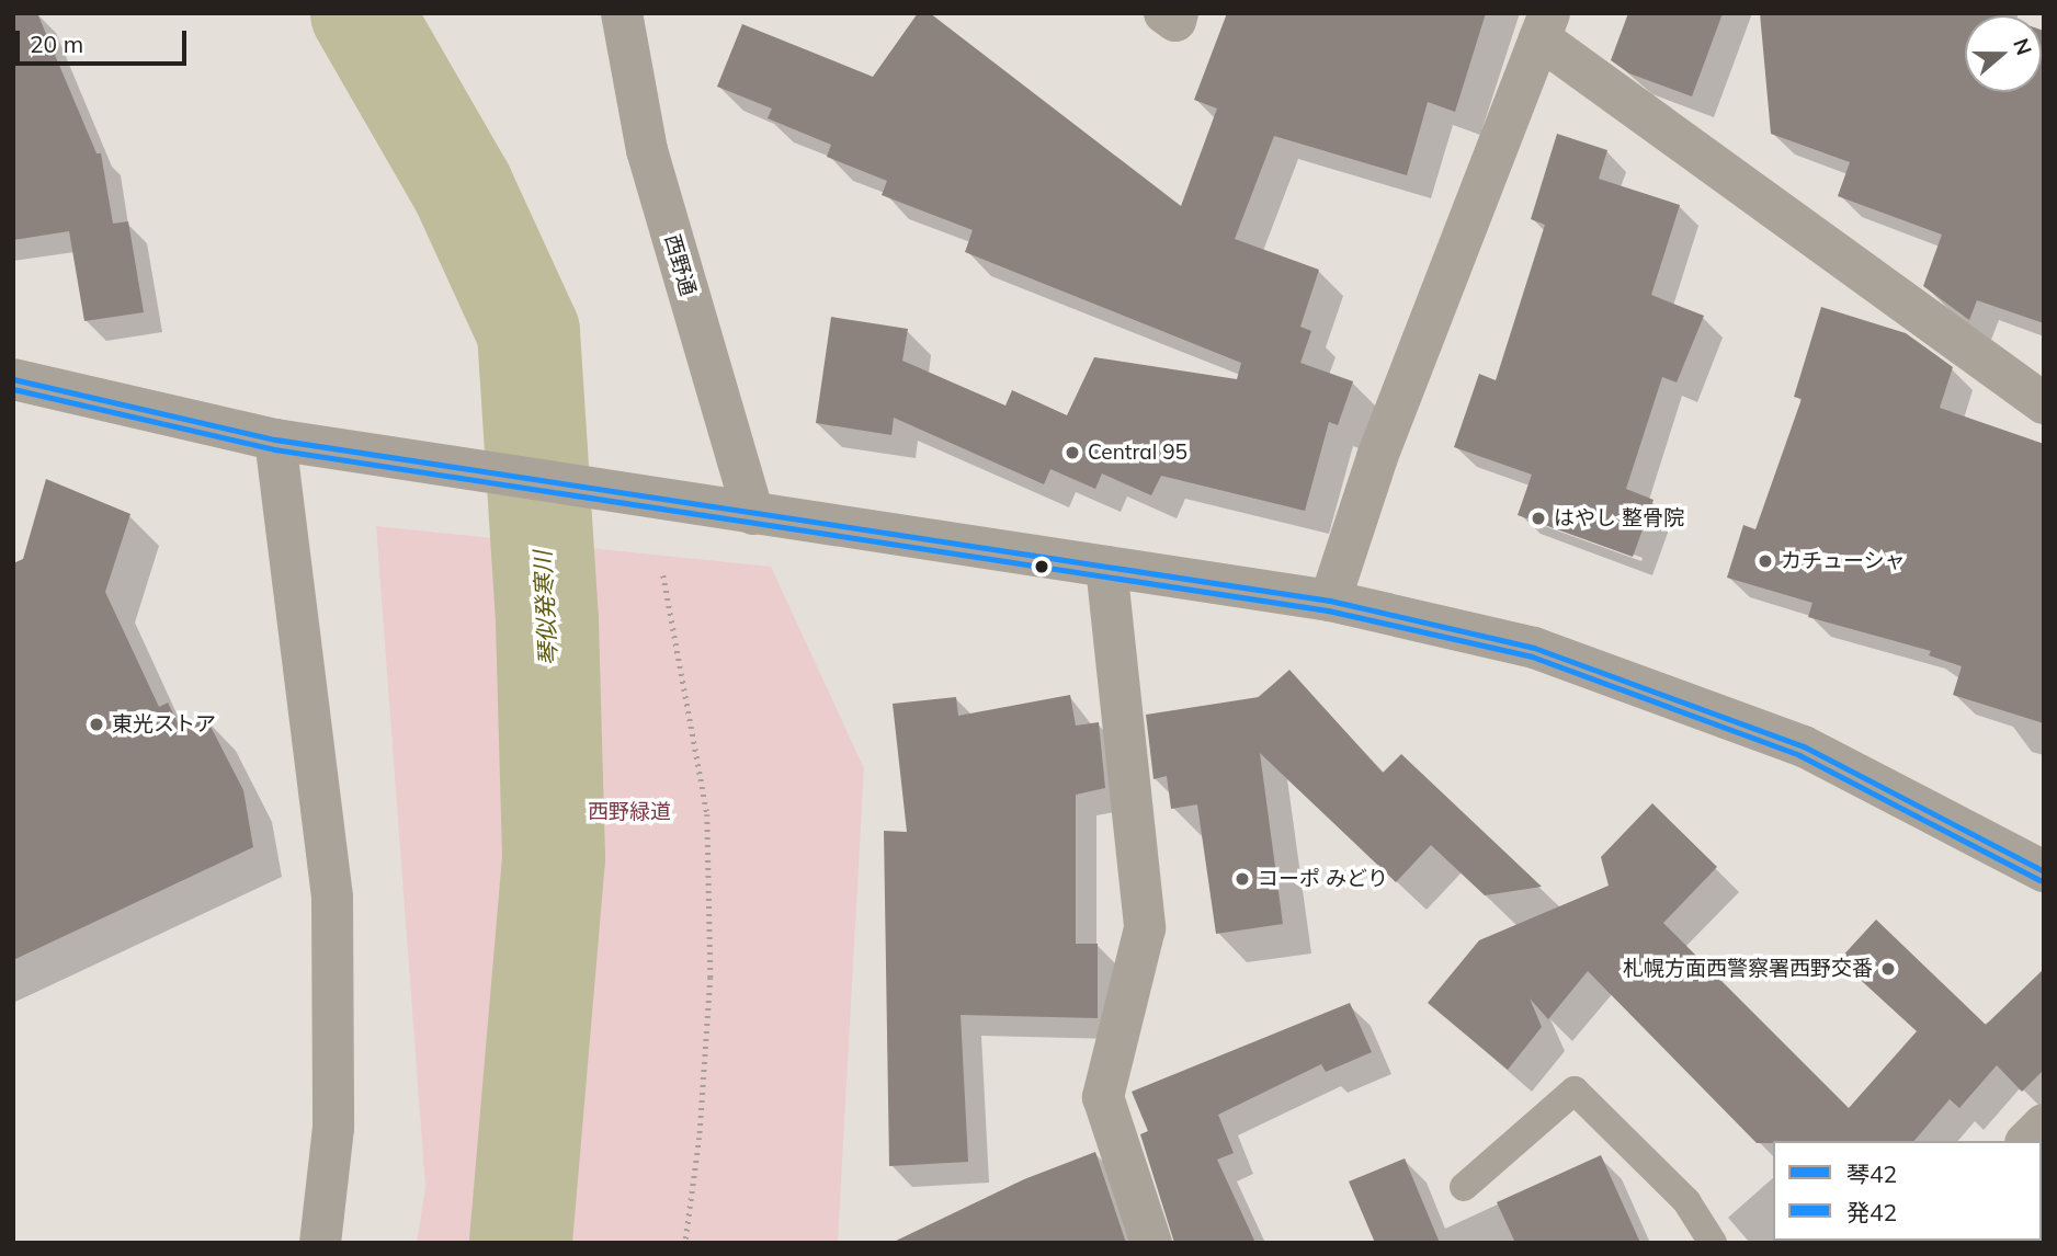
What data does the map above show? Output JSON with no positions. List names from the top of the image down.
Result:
{
  "streets": {
    "street": ["西野通"]
  },
  "water": ["琴似発寒川"],
  "parks": ["西野緑道"],
  "places": [
    "Central 95",
    "はやし 整骨院",
    "カチューシャ",
    "東光ストア",
    "コーポ みどり",
    "札幌方面西警察署西野交番"
  ],
  "lines": ["transit line 琴42", "transit line 発42"],
  "legend": ["琴42", "発42"],
  "scale_bar": "20 m",
  "north": "right"
}
